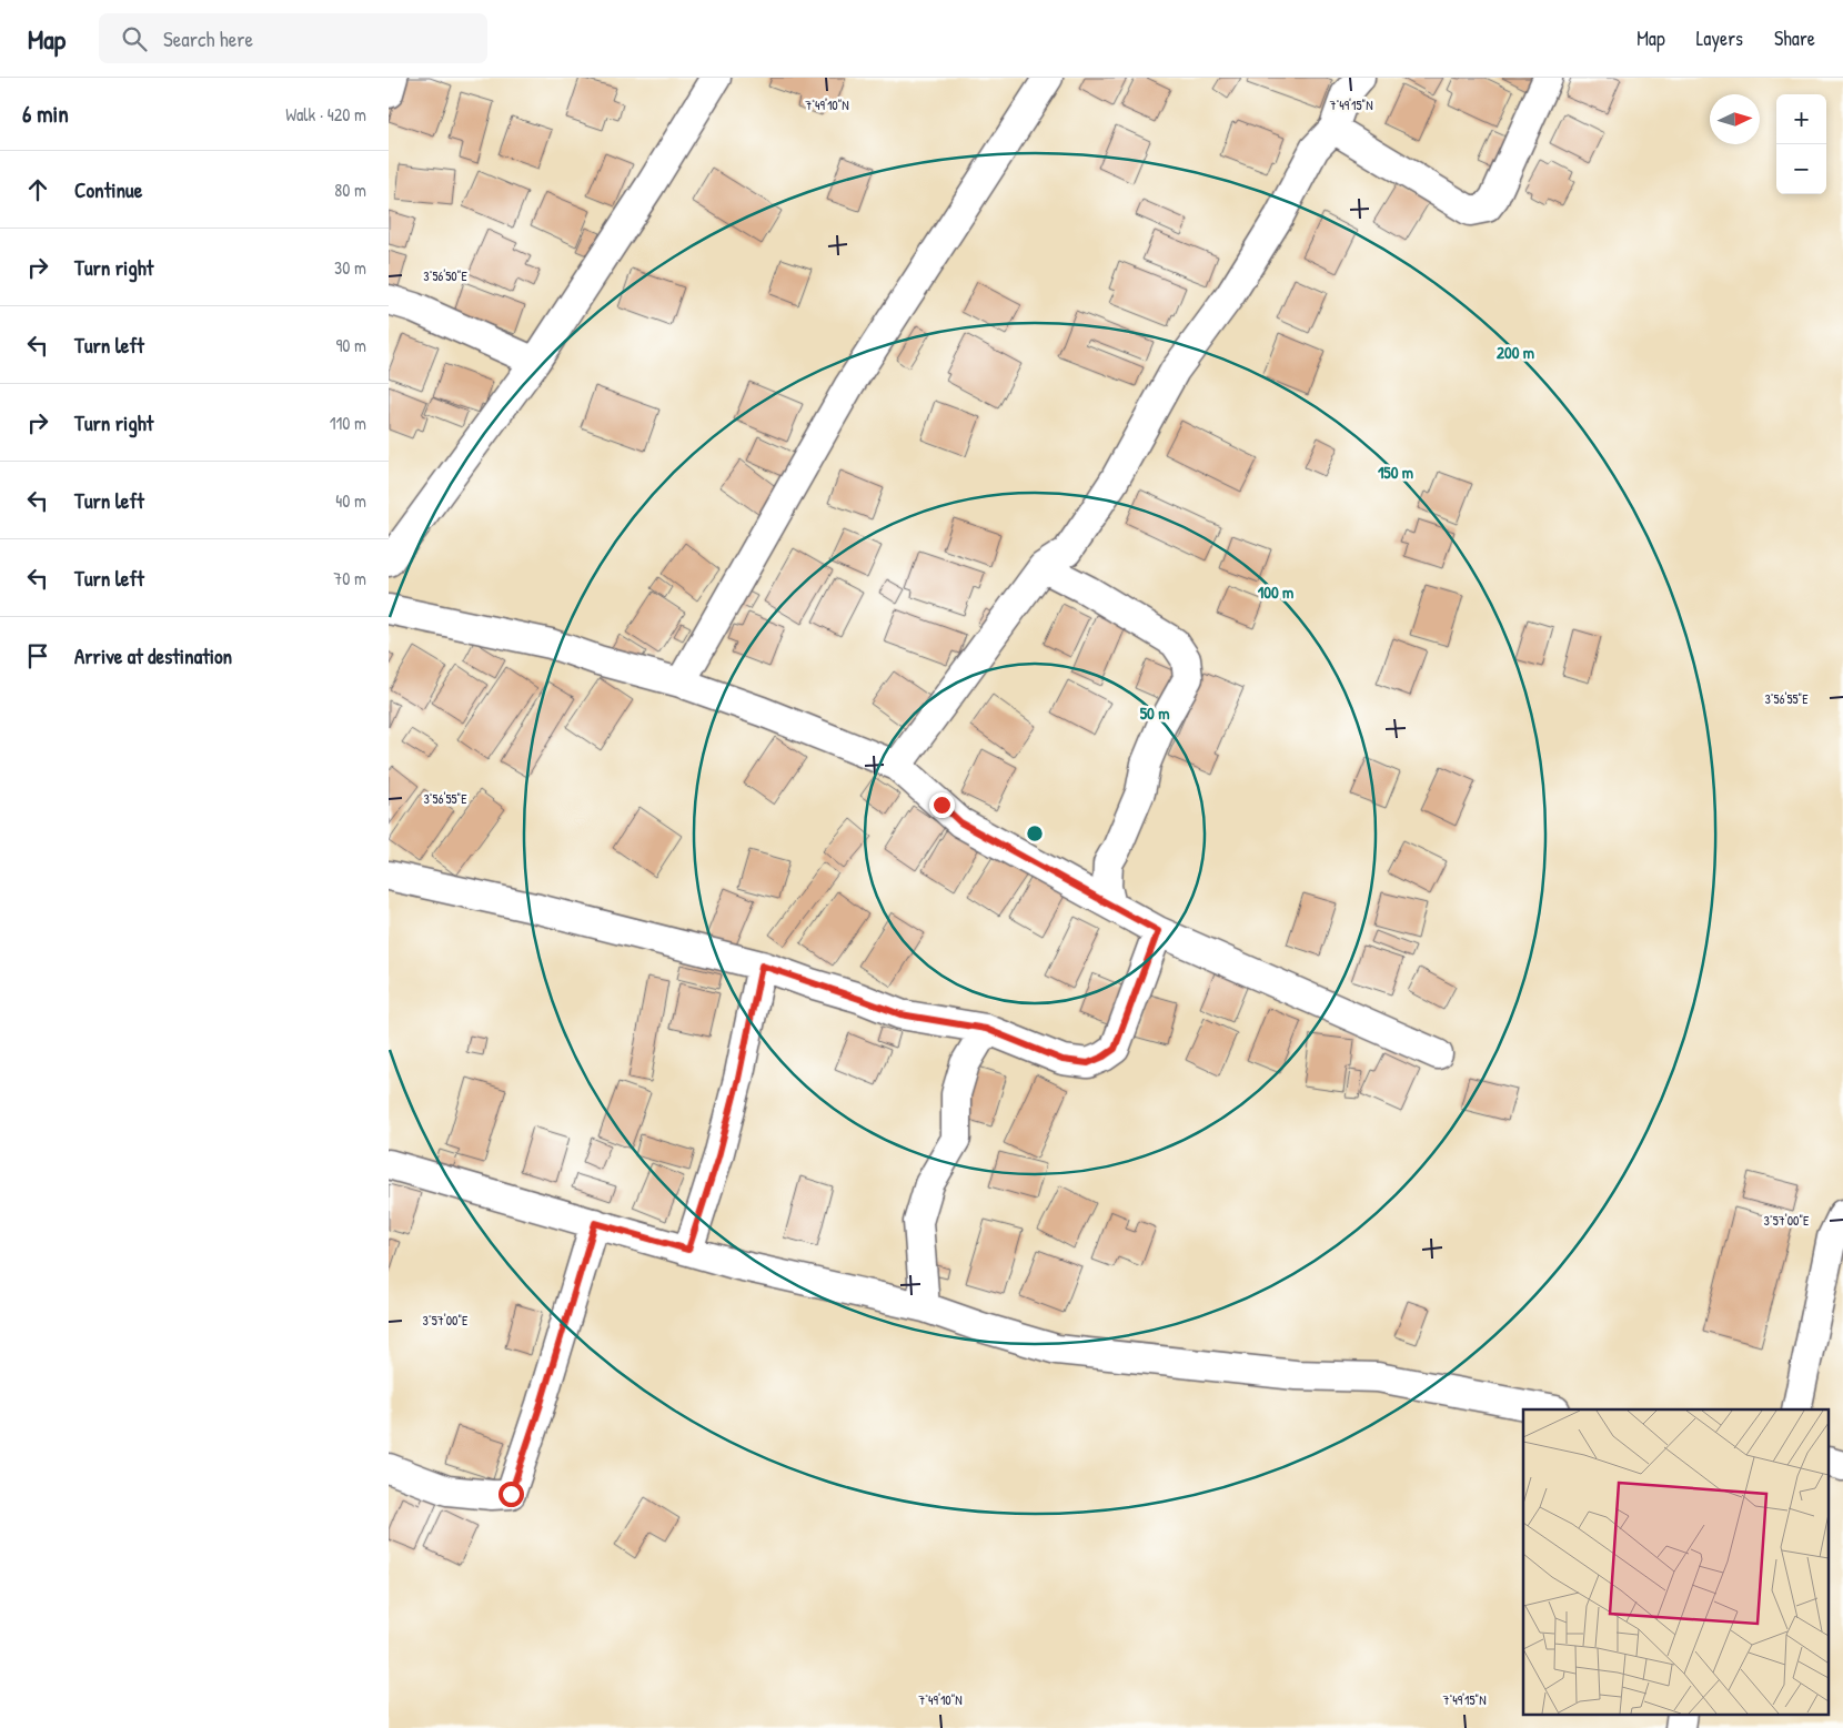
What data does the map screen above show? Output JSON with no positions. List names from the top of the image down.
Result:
{
  "north": "right",
  "page": {
    "header": "Map",
    "search": "Search here",
    "nav": ["Map", "Layers", "Share"],
    "heading": ["6 min", "Walk · 420 m"],
    "map_buttons": ["+", "−"],
    "list": [
      ["Continue", "80 m"],
      ["Turn right", "30 m"],
      ["Turn left", "90 m"],
      ["Turn right", "110 m"],
      ["Turn left", "40 m"],
      ["Turn left", "70 m"],
      "Arrive at destination"
    ]
  },
  "coordinates": [
    "7°49'10\"N",
    "7°49'15\"N",
    "3°56'50\"E",
    "3°56'55\"E",
    "3°57'00\"E"
  ],
  "rings": [
    "200 m",
    "150 m",
    "100 m",
    "50 m"
  ]
}
